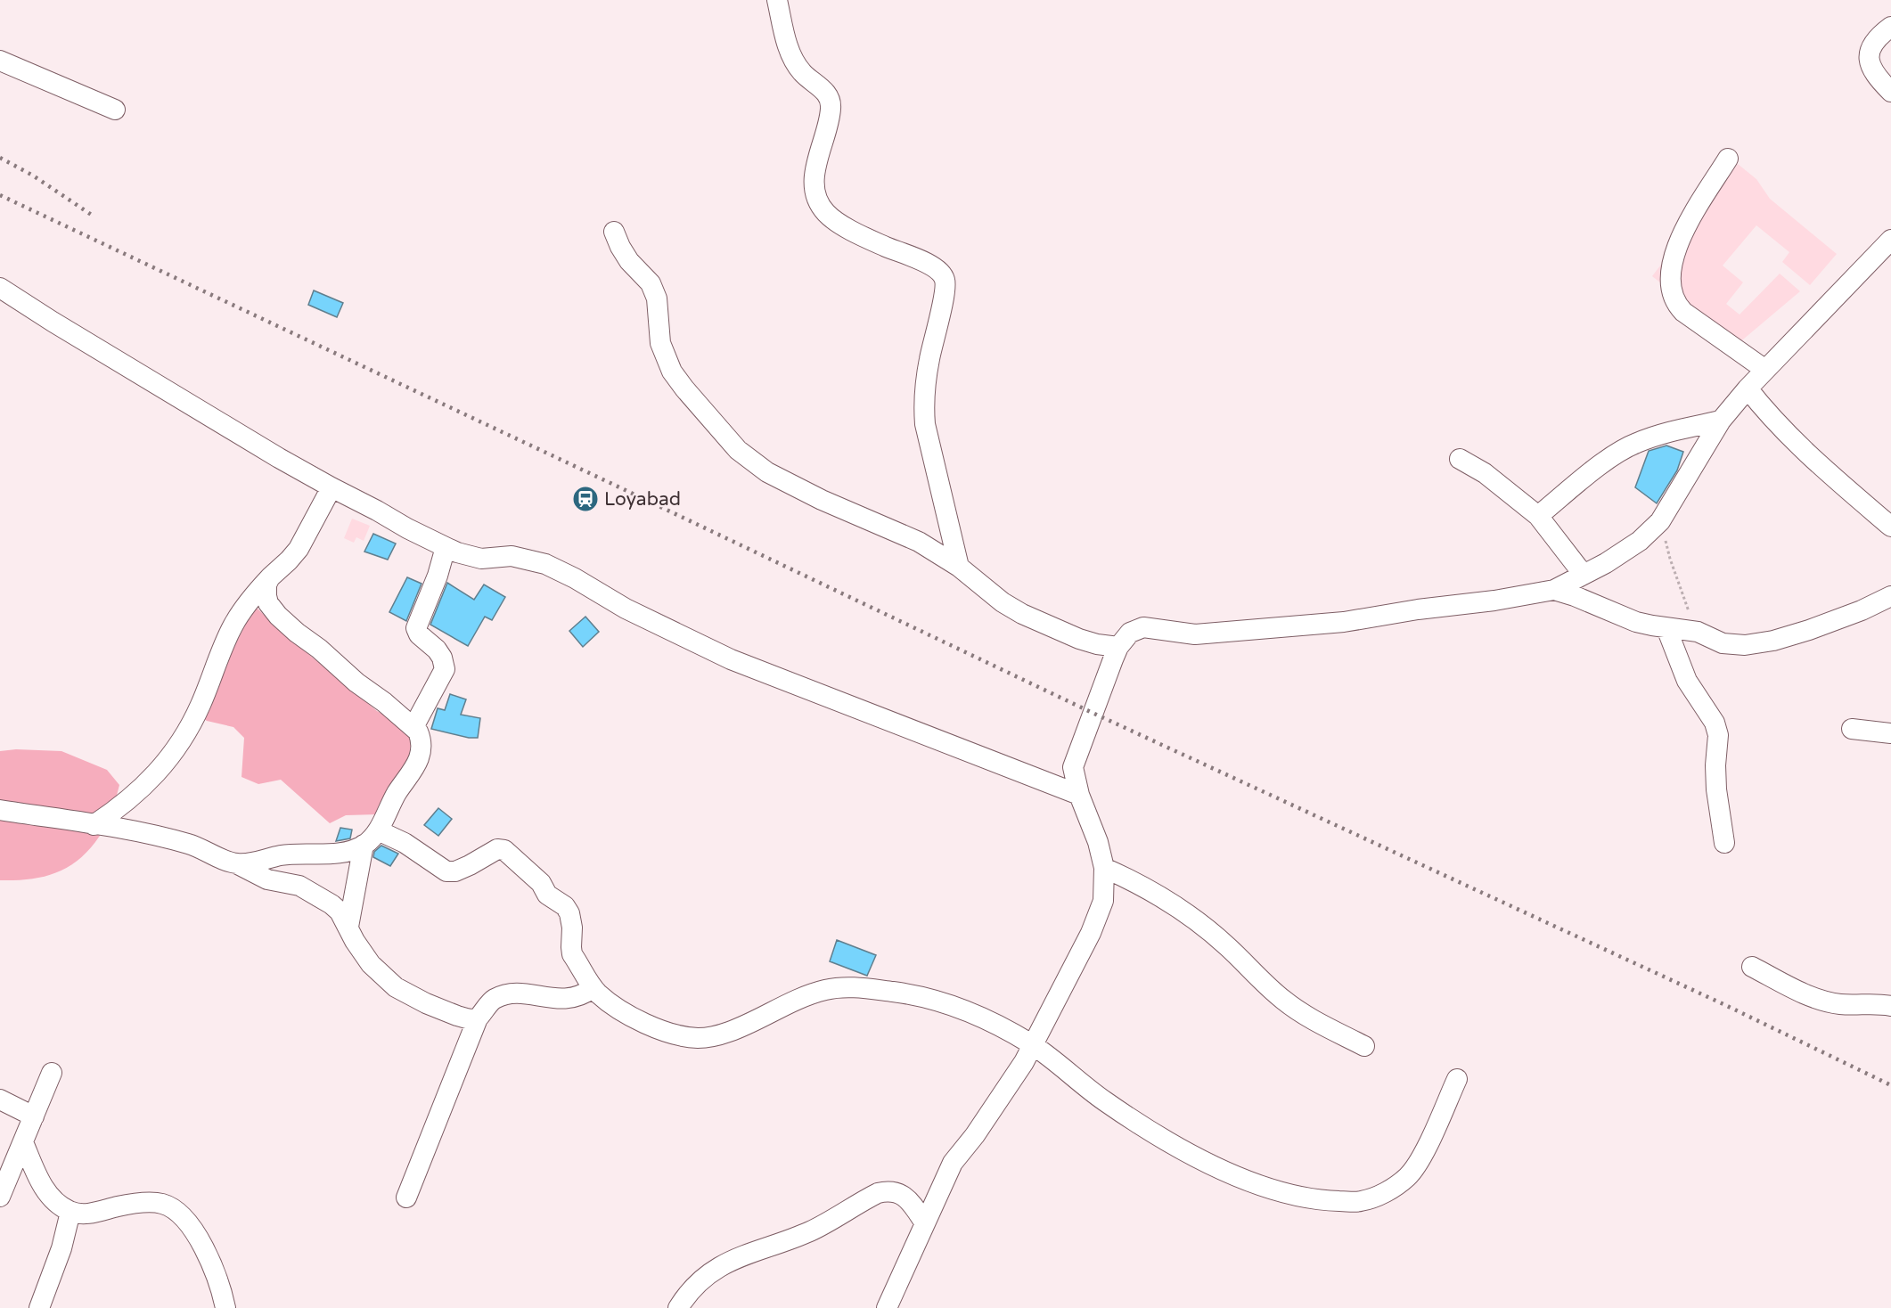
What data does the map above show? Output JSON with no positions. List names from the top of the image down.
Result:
{
  "places": {
    "station": ["Loyabad"]
  }
}
